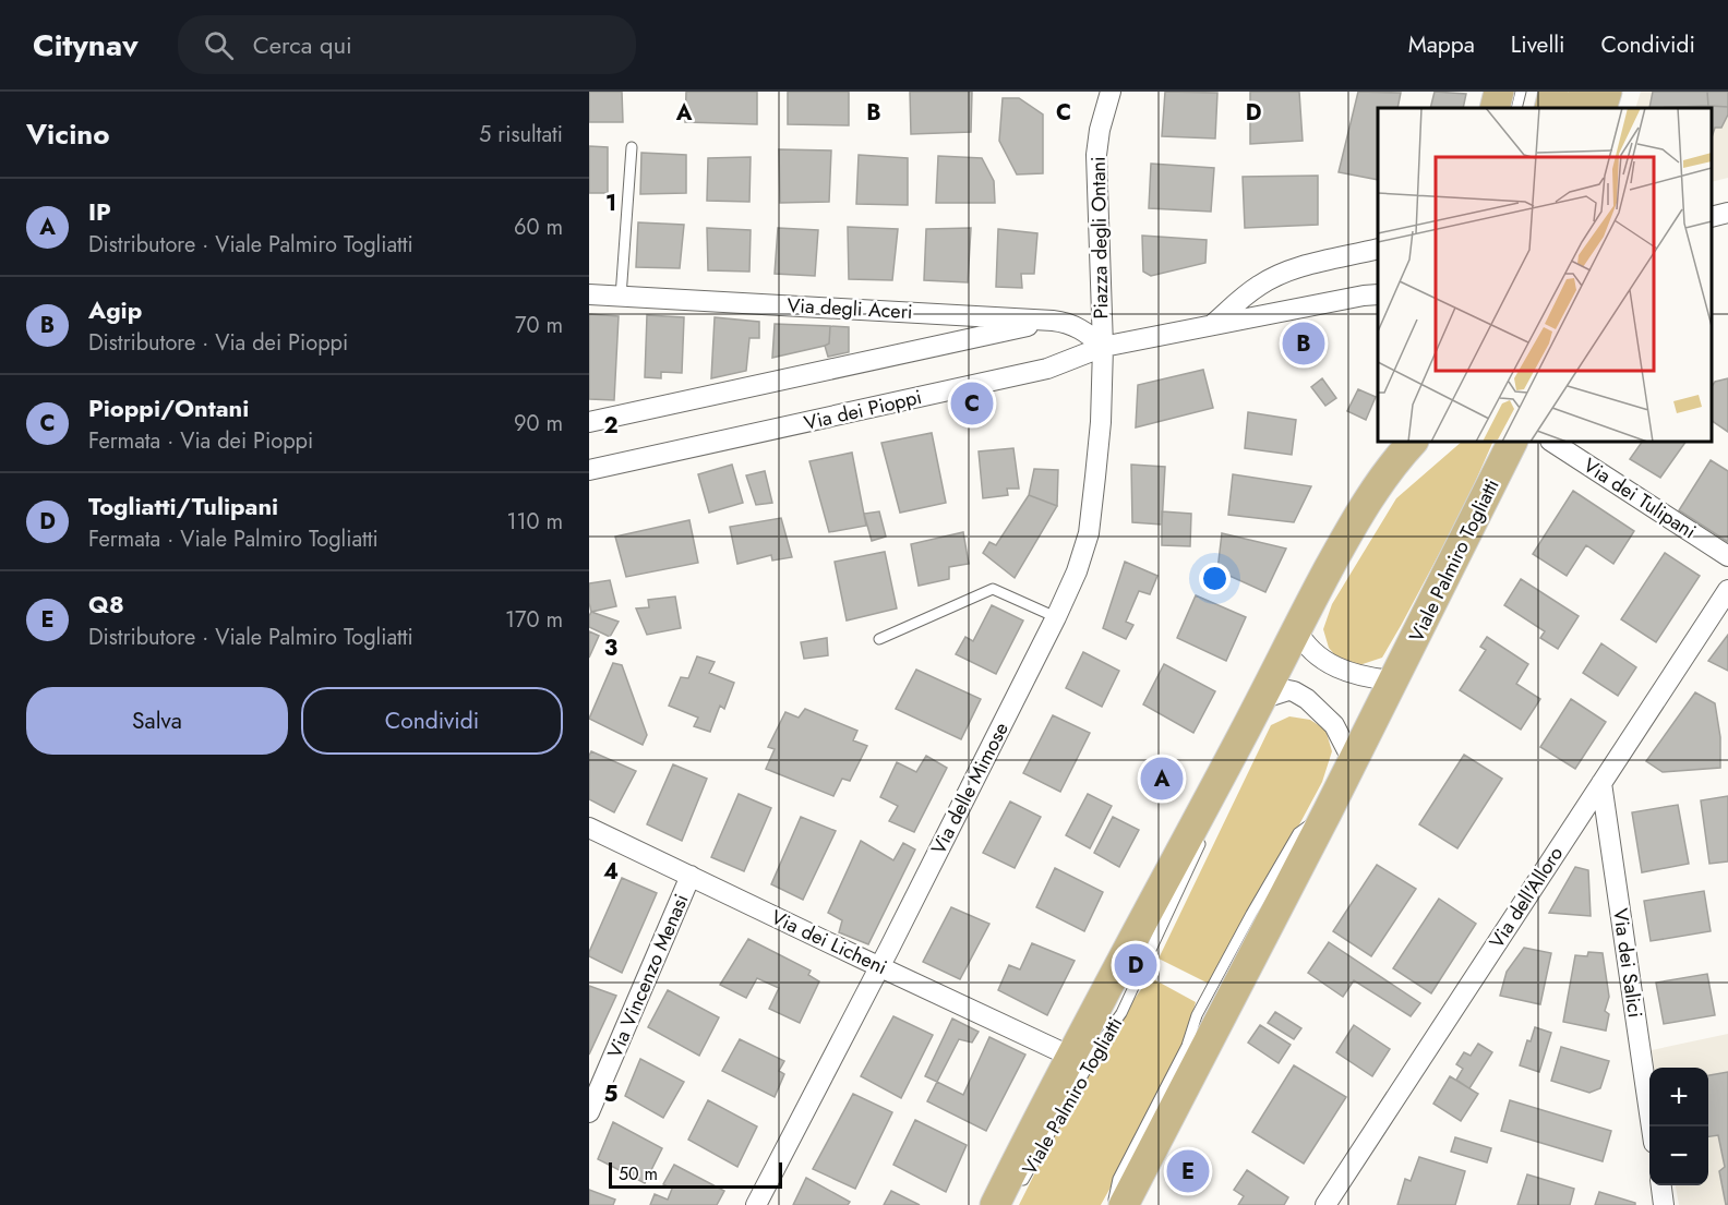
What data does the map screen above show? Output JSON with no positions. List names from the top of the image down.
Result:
{
  "streets": {
    "main road": ["Viale Palmiro Togliatti"],
    "street": [
      "Piazza degli Ontani",
      "Via degli Aceri",
      "Via dei Pioppi",
      "Via dei Tulipani",
      "Via delle Mimose",
      "Via dell'Alloro",
      "Via dei Licheni",
      "Via dei Salici",
      "Via Vincenzo Menasi"
    ]
  },
  "crossings": [
    ["Piazza degli Ontani", "Via degli Aceri"],
    ["Piazza degli Ontani", "Via dei Pioppi"],
    ["Piazza degli Ontani", "Via delle Mimose"],
    ["Via degli Aceri", "Via dei Pioppi"],
    ["Via degli Aceri", "Via delle Mimose"],
    ["Via dei Pioppi", "Via delle Mimose"],
    ["Viale Palmiro Togliatti", "Via dei Licheni"],
    ["Via delle Mimose", "Via dei Licheni"],
    ["Via dell'Alloro", "Via dei Salici"],
    ["Via dei Licheni", "Via Vincenzo Menasi"]
  ],
  "scale_bar": "50 m",
  "page": {
    "header": "Citynav",
    "search": "Cerca qui",
    "nav": ["Mappa", "Livelli", "Condividi"],
    "heading": ["Vicino", "5 risultati"],
    "list": [
      {
        "mark": "A",
        "name": "IP",
        "note": "Distributore · Viale Palmiro Togliatti",
        "value": "60 m"
      },
      {
        "mark": "B",
        "name": "Agip",
        "note": "Distributore · Via dei Pioppi",
        "value": "70 m"
      },
      {
        "mark": "C",
        "name": "Pioppi/Ontani",
        "note": "Fermata · Via dei Pioppi",
        "value": "90 m"
      },
      {
        "mark": "D",
        "name": "Togliatti/Tulipani",
        "note": "Fermata · Viale Palmiro Togliatti",
        "value": "110 m"
      },
      {
        "mark": "E",
        "name": "Q8",
        "note": "Distributore · Viale Palmiro Togliatti",
        "value": "170 m"
      }
    ],
    "pins": [
      "B",
      "C",
      "A",
      "D",
      "E"
    ],
    "buttons": ["Salva", "Condividi"],
    "map_buttons": ["+", "−"],
    "scale": "50 m"
  },
  "grid": {
    "columns": [
      "A",
      "B",
      "C",
      "D"
    ],
    "rows": [
      "1",
      "2",
      "3",
      "4",
      "5"
    ]
  }
}
